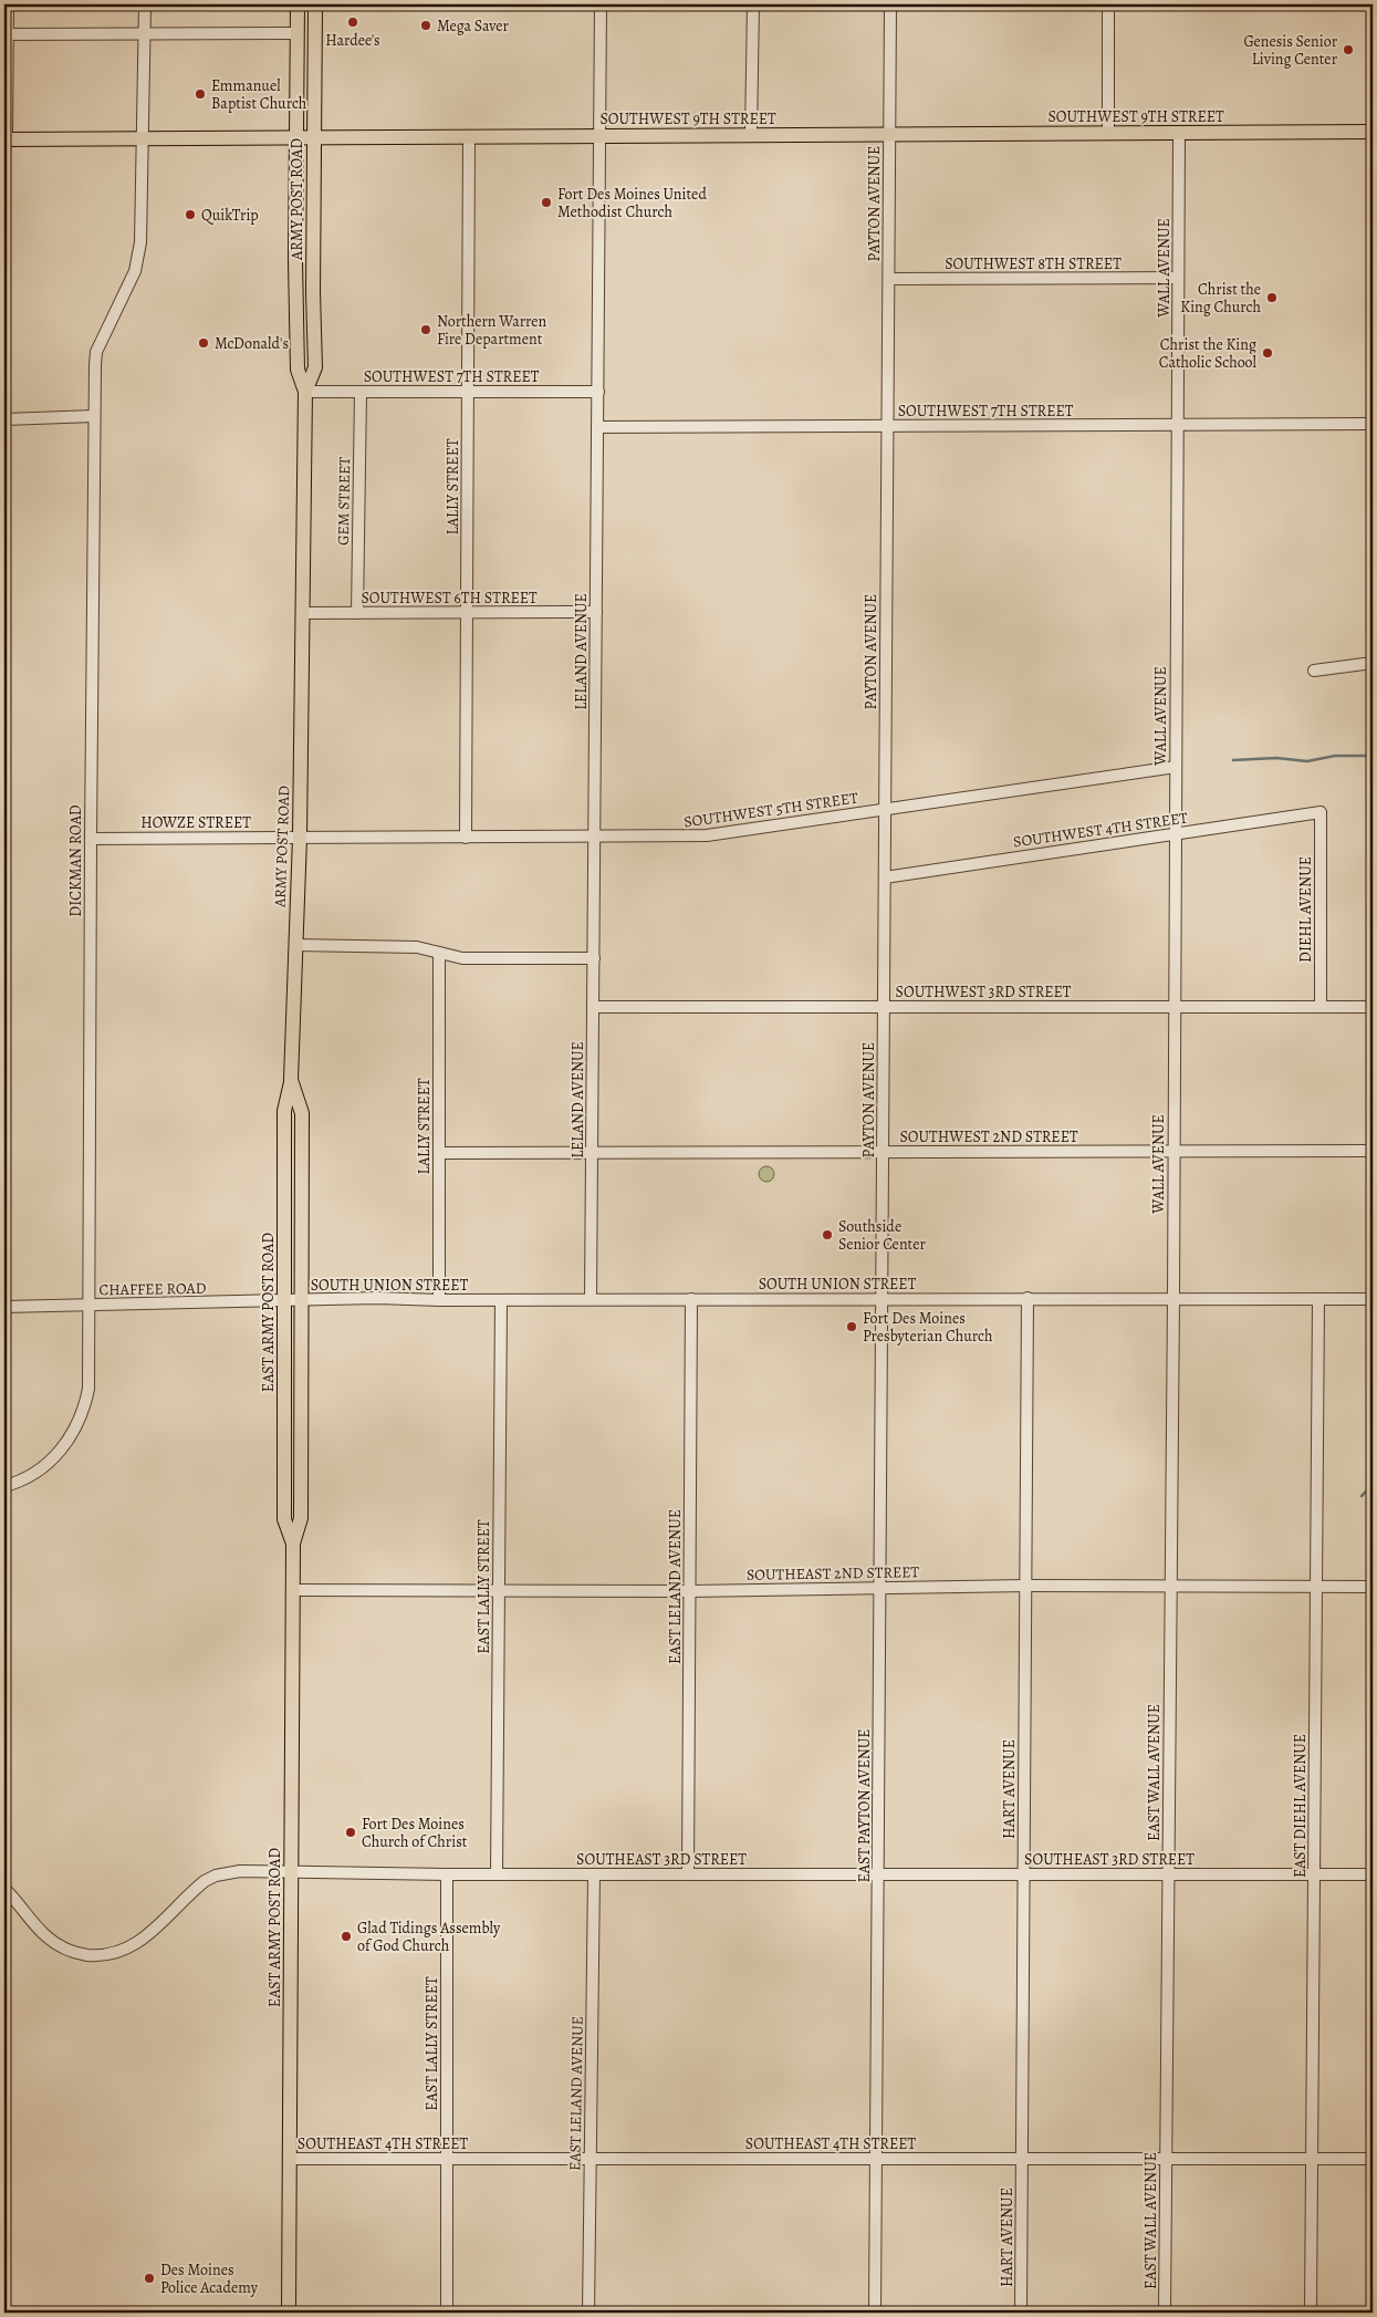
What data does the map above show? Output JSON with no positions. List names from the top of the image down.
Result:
{
  "streets": {
    "main road": ["SOUTHWEST 9TH STREET", "ARMY POST ROAD", "EAST ARMY POST ROAD"],
    "street": [
      "PAYTON AVENUE",
      "SOUTHWEST 8TH STREET",
      "WALL AVENUE",
      "SOUTHWEST 7TH STREET",
      "LALLY STREET",
      "GEM STREET",
      "SOUTHWEST 6TH STREET",
      "LELAND AVENUE",
      "SOUTHWEST 5TH STREET",
      "HOWZE STREET",
      "SOUTHWEST 4TH STREET",
      "DICKMAN ROAD",
      "DIEHL AVENUE",
      "SOUTHWEST 3RD STREET",
      "SOUTHWEST 2ND STREET",
      "SOUTH UNION STREET",
      "CHAFFEE ROAD",
      "SOUTHEAST 2ND STREET",
      "EAST LALLY STREET",
      "EAST LELAND AVENUE",
      "EAST WALL AVENUE",
      "HART AVENUE",
      "EAST PAYTON AVENUE",
      "EAST DIEHL AVENUE",
      "SOUTHEAST 3RD STREET",
      "SOUTHEAST 4TH STREET"
    ]
  },
  "crossings": [
    ["SOUTHWEST 9TH STREET", "ARMY POST ROAD"],
    ["SOUTHWEST 9TH STREET", "PAYTON AVENUE"],
    ["SOUTHWEST 9TH STREET", "WALL AVENUE"],
    ["SOUTHWEST 9TH STREET", "LALLY STREET"],
    ["SOUTHWEST 9TH STREET", "LELAND AVENUE"],
    ["SOUTHWEST 9TH STREET", "DICKMAN ROAD"],
    ["ARMY POST ROAD", "SOUTHWEST 7TH STREET"],
    ["ARMY POST ROAD", "SOUTHWEST 6TH STREET"],
    ["ARMY POST ROAD", "SOUTHWEST 5TH STREET"],
    ["ARMY POST ROAD", "HOWZE STREET"],
    ["ARMY POST ROAD", "SOUTH UNION STREET"],
    ["ARMY POST ROAD", "CHAFFEE ROAD"],
    ["ARMY POST ROAD", "EAST ARMY POST ROAD"],
    ["PAYTON AVENUE", "SOUTHWEST 8TH STREET"],
    ["PAYTON AVENUE", "SOUTHWEST 7TH STREET"],
    ["PAYTON AVENUE", "SOUTHWEST 5TH STREET"],
    ["PAYTON AVENUE", "SOUTHWEST 4TH STREET"],
    ["PAYTON AVENUE", "SOUTHWEST 3RD STREET"],
    ["PAYTON AVENUE", "SOUTHWEST 2ND STREET"],
    ["PAYTON AVENUE", "SOUTH UNION STREET"],
    ["PAYTON AVENUE", "EAST PAYTON AVENUE"],
    ["SOUTHWEST 8TH STREET", "WALL AVENUE"],
    ["WALL AVENUE", "SOUTHWEST 7TH STREET"],
    ["WALL AVENUE", "SOUTHWEST 5TH STREET"],
    ["WALL AVENUE", "SOUTHWEST 4TH STREET"],
    ["WALL AVENUE", "SOUTHWEST 3RD STREET"],
    ["WALL AVENUE", "SOUTHWEST 2ND STREET"],
    ["WALL AVENUE", "SOUTH UNION STREET"],
    ["WALL AVENUE", "EAST WALL AVENUE"],
    ["SOUTHWEST 7TH STREET", "LALLY STREET"],
    ["SOUTHWEST 7TH STREET", "GEM STREET"],
    ["SOUTHWEST 7TH STREET", "LELAND AVENUE"],
    ["LALLY STREET", "SOUTHWEST 6TH STREET"],
    ["LALLY STREET", "SOUTHWEST 5TH STREET"],
    ["LALLY STREET", "SOUTHWEST 2ND STREET"],
    ["LALLY STREET", "SOUTH UNION STREET"],
    ["GEM STREET", "SOUTHWEST 6TH STREET"],
    ["SOUTHWEST 6TH STREET", "LELAND AVENUE"],
    ["LELAND AVENUE", "SOUTHWEST 5TH STREET"],
    ["LELAND AVENUE", "SOUTHWEST 3RD STREET"],
    ["LELAND AVENUE", "SOUTHWEST 2ND STREET"],
    ["LELAND AVENUE", "SOUTH UNION STREET"],
    ["SOUTHWEST 5TH STREET", "HOWZE STREET"],
    ["HOWZE STREET", "DICKMAN ROAD"],
    ["SOUTHWEST 4TH STREET", "DIEHL AVENUE"],
    ["DICKMAN ROAD", "CHAFFEE ROAD"],
    ["DIEHL AVENUE", "SOUTHWEST 3RD STREET"],
    ["SOUTH UNION STREET", "CHAFFEE ROAD"],
    ["SOUTH UNION STREET", "EAST ARMY POST ROAD"],
    ["SOUTH UNION STREET", "EAST LALLY STREET"],
    ["SOUTH UNION STREET", "EAST LELAND AVENUE"],
    ["SOUTH UNION STREET", "EAST WALL AVENUE"],
    ["SOUTH UNION STREET", "HART AVENUE"],
    ["SOUTH UNION STREET", "EAST PAYTON AVENUE"],
    ["SOUTH UNION STREET", "EAST DIEHL AVENUE"],
    ["CHAFFEE ROAD", "EAST ARMY POST ROAD"],
    ["EAST ARMY POST ROAD", "SOUTHEAST 2ND STREET"],
    ["EAST ARMY POST ROAD", "SOUTHEAST 3RD STREET"],
    ["EAST ARMY POST ROAD", "SOUTHEAST 4TH STREET"],
    ["SOUTHEAST 2ND STREET", "EAST LALLY STREET"],
    ["SOUTHEAST 2ND STREET", "EAST LELAND AVENUE"],
    ["SOUTHEAST 2ND STREET", "EAST WALL AVENUE"],
    ["SOUTHEAST 2ND STREET", "HART AVENUE"],
    ["SOUTHEAST 2ND STREET", "EAST PAYTON AVENUE"],
    ["SOUTHEAST 2ND STREET", "EAST DIEHL AVENUE"],
    ["EAST LALLY STREET", "SOUTHEAST 3RD STREET"],
    ["EAST LALLY STREET", "SOUTHEAST 4TH STREET"],
    ["EAST LELAND AVENUE", "SOUTHEAST 3RD STREET"],
    ["EAST LELAND AVENUE", "SOUTHEAST 4TH STREET"],
    ["EAST WALL AVENUE", "SOUTHEAST 3RD STREET"],
    ["EAST WALL AVENUE", "SOUTHEAST 4TH STREET"],
    ["HART AVENUE", "SOUTHEAST 3RD STREET"],
    ["HART AVENUE", "SOUTHEAST 4TH STREET"],
    ["EAST PAYTON AVENUE", "SOUTHEAST 3RD STREET"],
    ["EAST PAYTON AVENUE", "SOUTHEAST 4TH STREET"],
    ["EAST DIEHL AVENUE", "SOUTHEAST 3RD STREET"],
    ["EAST DIEHL AVENUE", "SOUTHEAST 4TH STREET"]
  ],
  "places": [
    "Hardee's",
    "Mega Saver",
    "Genesis Senior Living Center",
    "Emmanuel Baptist Church",
    "Fort Des Moines United Methodist Church",
    "QuikTrip",
    "Christ the King Church",
    "Northern Warren Fire Department",
    "McDonald's",
    "Christ the King Catholic School",
    "Southside Senior Center",
    "Fort Des Moines Presbyterian Church",
    "Fort Des Moines Church of Christ",
    "Glad Tidings Assembly of God Church",
    "Des Moines Police Academy"
  ]
}
